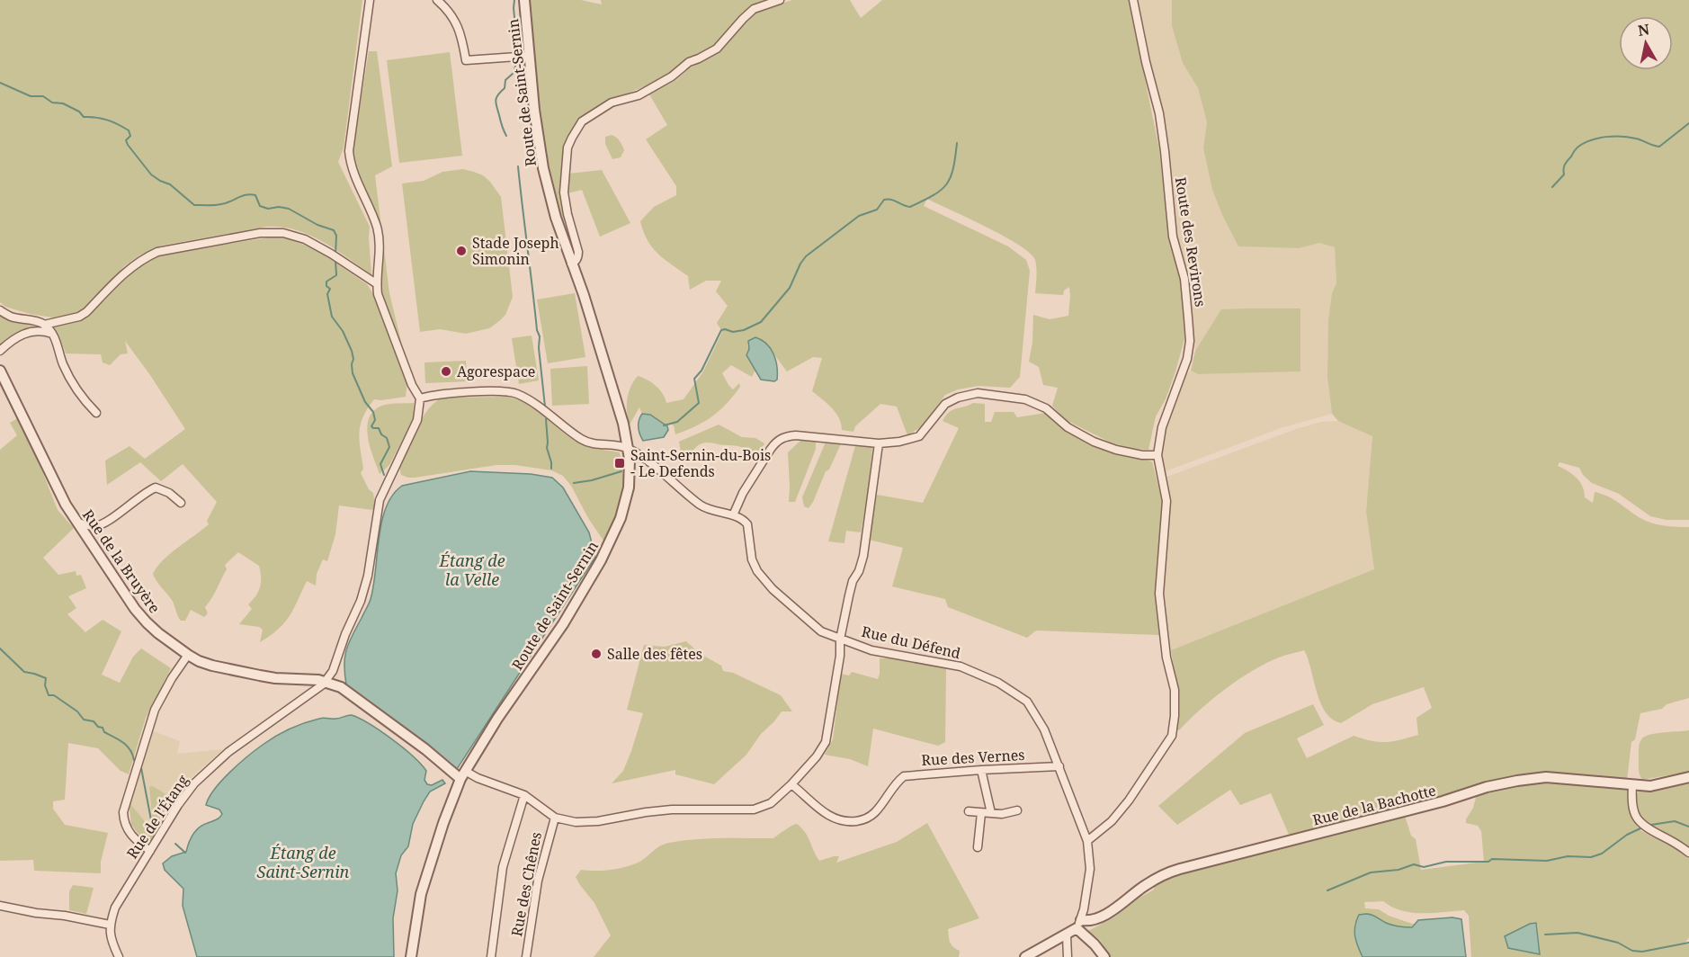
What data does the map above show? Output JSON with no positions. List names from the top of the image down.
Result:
{
  "streets": {
    "street": [
      "Route de Saint-Sernin",
      "Route des Revirons",
      "Rue de la Bruyère",
      "Rue du Défend",
      "Rue des Vernes",
      "Rue de la Bachotte",
      "Rue de l'Étang",
      "Rue des Chênes"
    ]
  },
  "crossings": [
    ["Route des Revirons", "Rue du Défend"],
    ["Rue de la Bruyère", "Rue de l'Étang"],
    ["Rue du Défend", "Rue des Vernes"],
    ["Rue du Défend", "Rue de la Bachotte"]
  ],
  "water": ["Étang de la Velle", "Étang de Saint-Sernin"],
  "places": {
    "other": ["Stade Joseph Simonin", "Agorespace", "Salle des fêtes"],
    "transit": ["Saint-Sernin-du-Bois - Le Defends"]
  },
  "north": "top"
}
